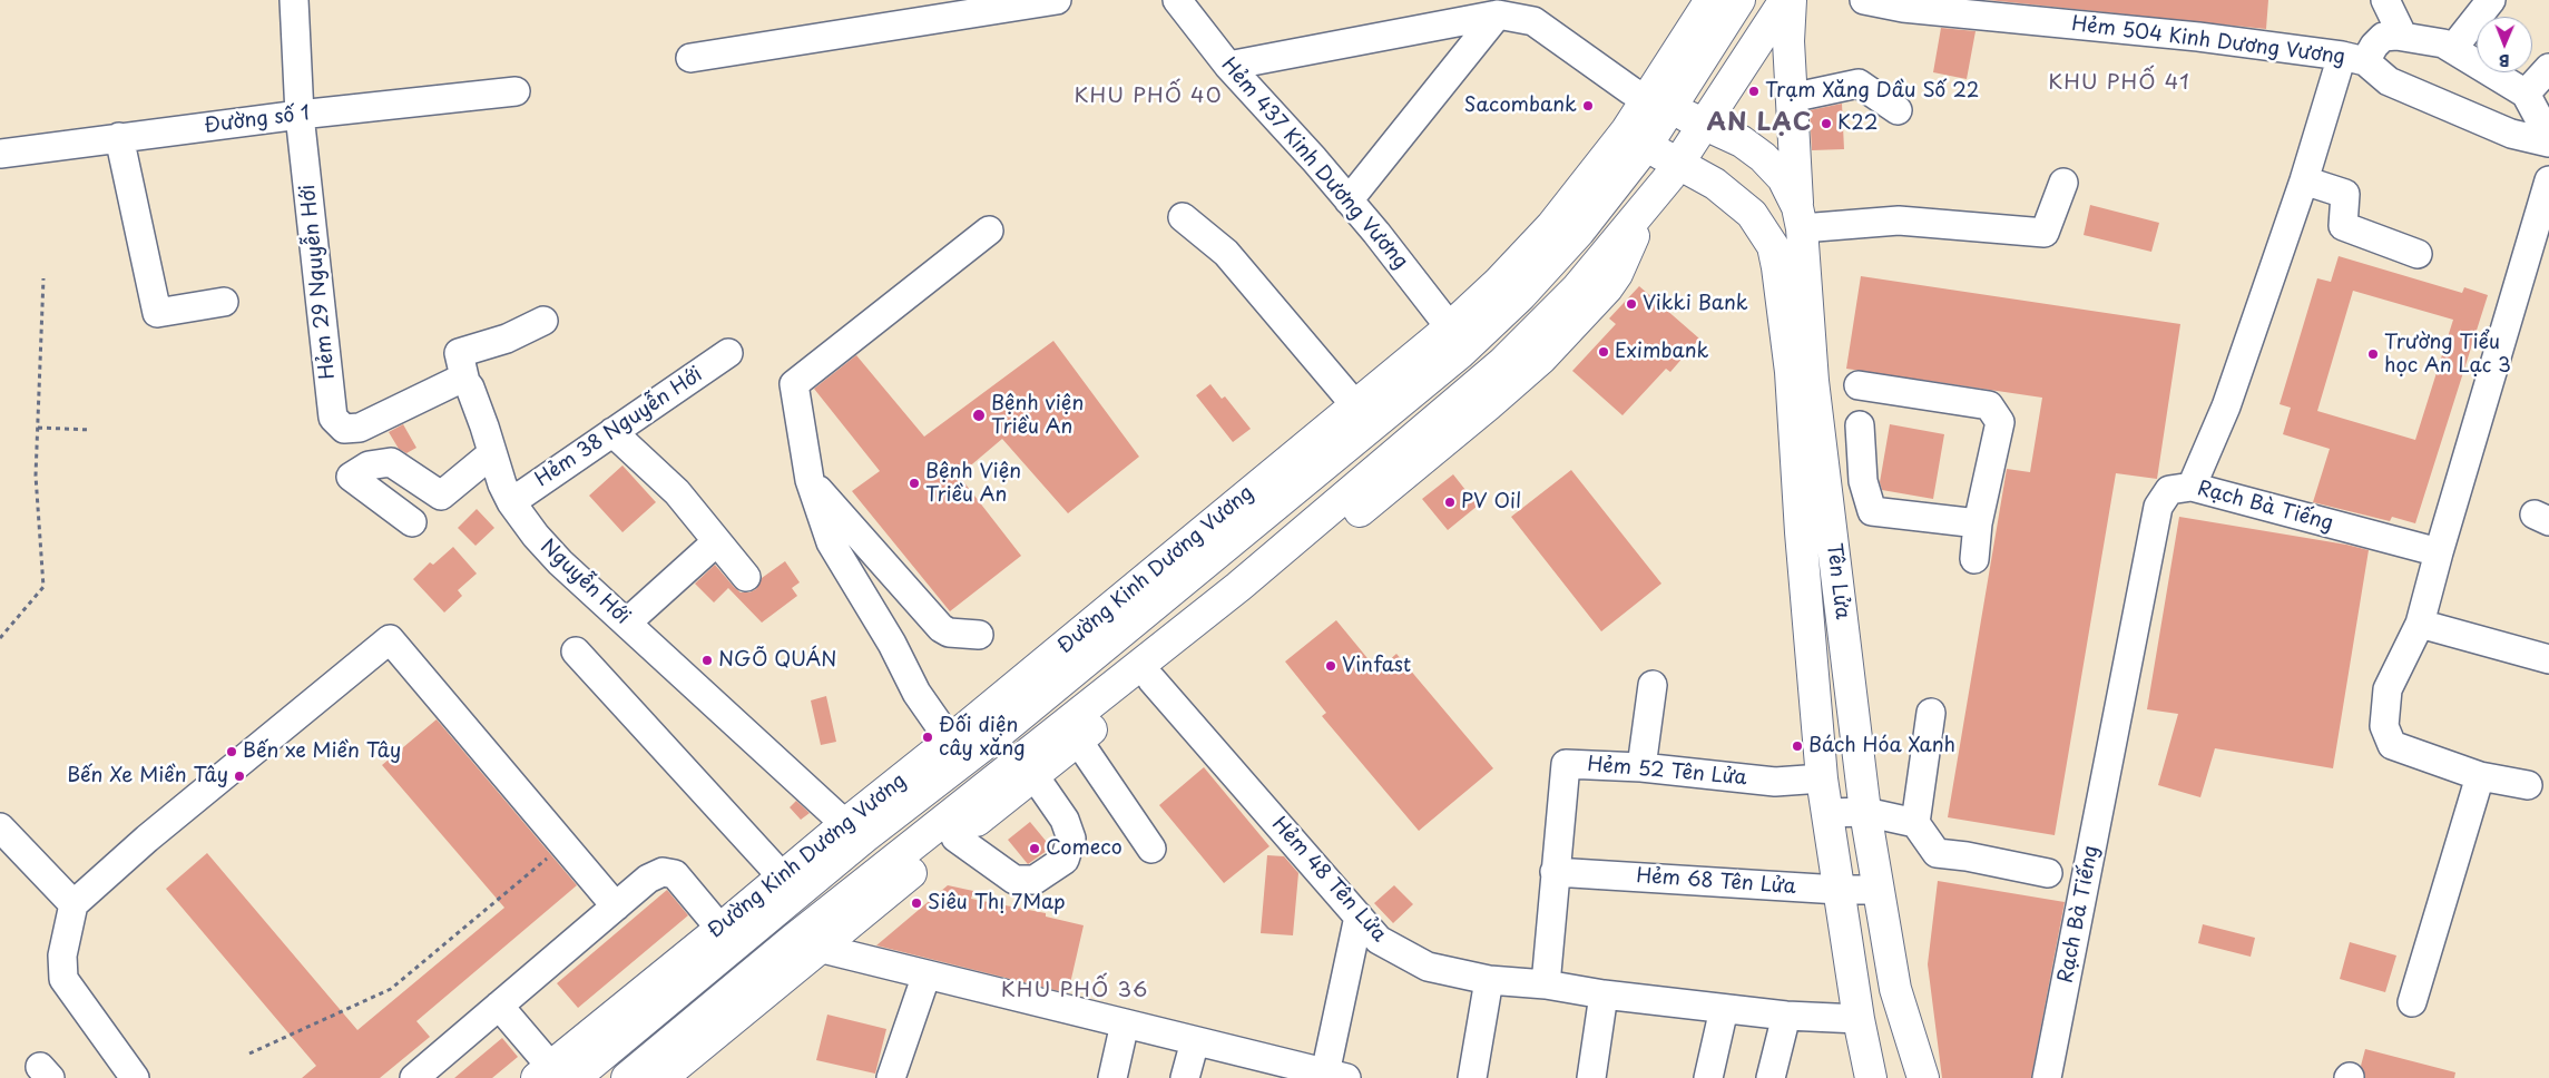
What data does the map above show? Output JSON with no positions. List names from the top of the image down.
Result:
{
  "streets": {
    "main road": ["Đường Kinh Dương Vương", "Tên Lửa"],
    "street": [
      "Hẻm 504 Kinh Dương Vương",
      "Đường số 1",
      "Hẻm 437 Kinh Dương Vương",
      "Hẻm 29 Nguyễn Hới",
      "Hẻm 38 Nguyễn Hới",
      "Rạch Bà Tiếng",
      "Nguyễn Hới",
      "Hẻm 52 Tên Lửa",
      "Hẻm 48 Tên Lửa",
      "Hẻm 68 Tên Lửa"
    ]
  },
  "crossings": [
    ["Đường số 1", "Hẻm 29 Nguyễn Hới"],
    ["Hẻm 437 Kinh Dương Vương", "Đường Kinh Dương Vương"],
    ["Hẻm 29 Nguyễn Hới", "Nguyễn Hới"],
    ["Hẻm 38 Nguyễn Hới", "Nguyễn Hới"],
    ["Đường Kinh Dương Vương", "Tên Lửa"],
    ["Đường Kinh Dương Vương", "Nguyễn Hới"],
    ["Tên Lửa", "Hẻm 52 Tên Lửa"],
    ["Tên Lửa", "Hẻm 48 Tên Lửa"],
    ["Tên Lửa", "Hẻm 68 Tên Lửa"],
    ["Hẻm 52 Tên Lửa", "Hẻm 48 Tên Lửa"],
    ["Hẻm 52 Tên Lửa", "Hẻm 68 Tên Lửa"]
  ],
  "districts": [
    "KHU PHỐ 41",
    "KHU PHỐ 40",
    "AN LẠC",
    "KHU PHỐ 36"
  ],
  "places": [
    "Trạm Xăng Dầu Số 22",
    "Sacombank",
    "K22",
    "Vikki Bank",
    "Eximbank",
    "Trường Tiểu học An Lạc 3",
    "Bệnh viện Triều An",
    "Bệnh Viện Triều An",
    "PV Oil",
    "NGÕ QUÁN",
    "Vinfast",
    "Đối diện cây xăng",
    "Bách Hóa Xanh",
    "Bến xe Miền Tây",
    "Bến Xe Miền Tây",
    "Comeco",
    "Siêu Thị 7Map"
  ],
  "north": "bottom"
}
